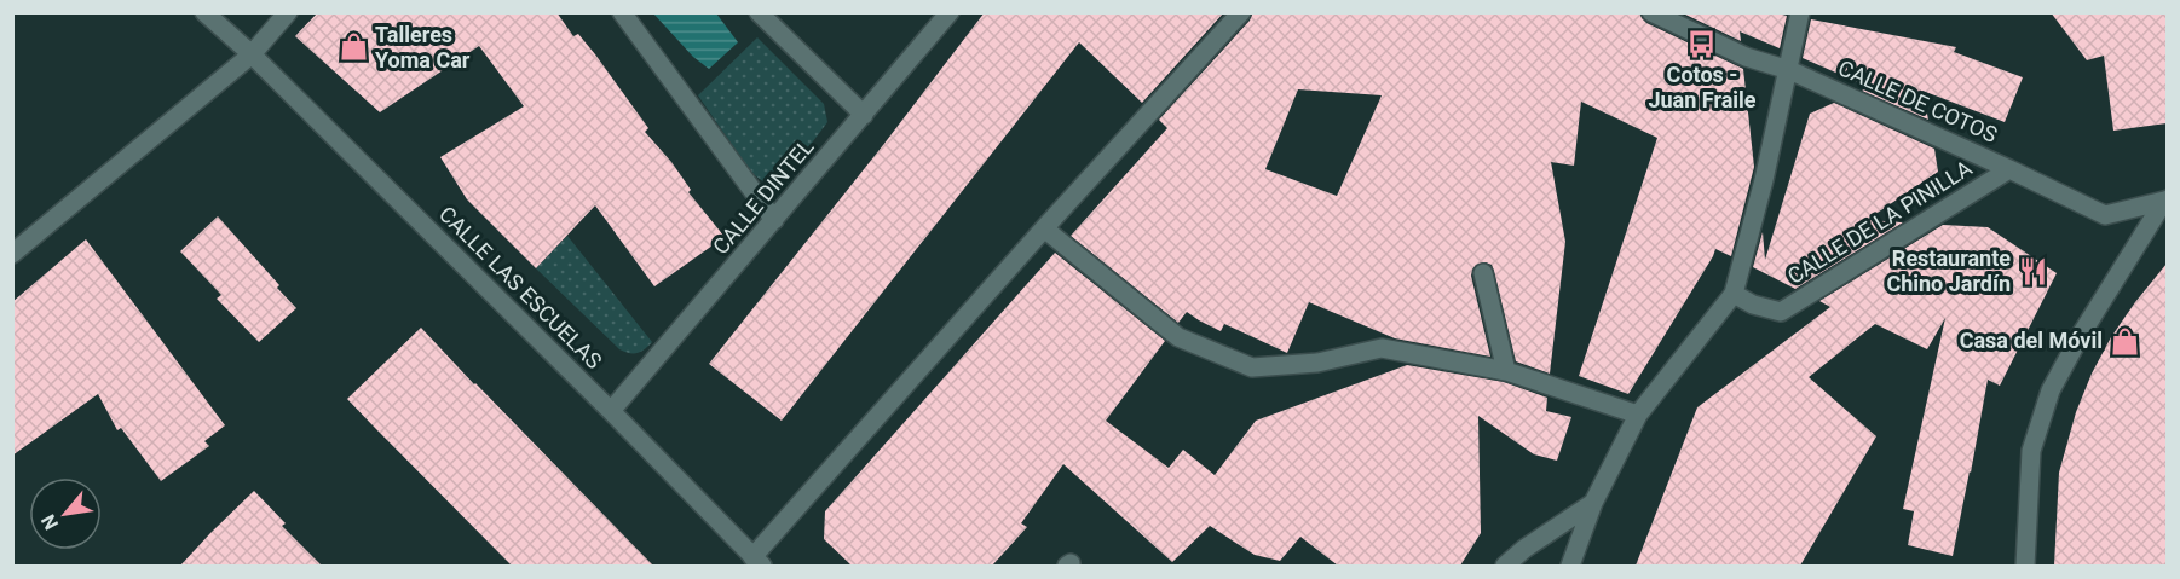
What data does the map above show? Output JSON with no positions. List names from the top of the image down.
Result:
{
  "streets": {
    "street": [
      "CALLE DE COTOS",
      "CALLE DINTEL",
      "CALLE DE LA PINILLA",
      "CALLE LAS ESCUELAS"
    ]
  },
  "crossings": [
    ["CALLE DE COTOS", "CALLE DE LA PINILLA"],
    ["CALLE DINTEL", "CALLE LAS ESCUELAS"]
  ],
  "places": {
    "bus stop": ["Cotos - Juan Fraile"],
    "shop": ["Talleres Yoma Car", "Casa del Móvil"],
    "restaurant": ["Restaurante Chino Jardín"]
  },
  "north": "bottom left"
}
